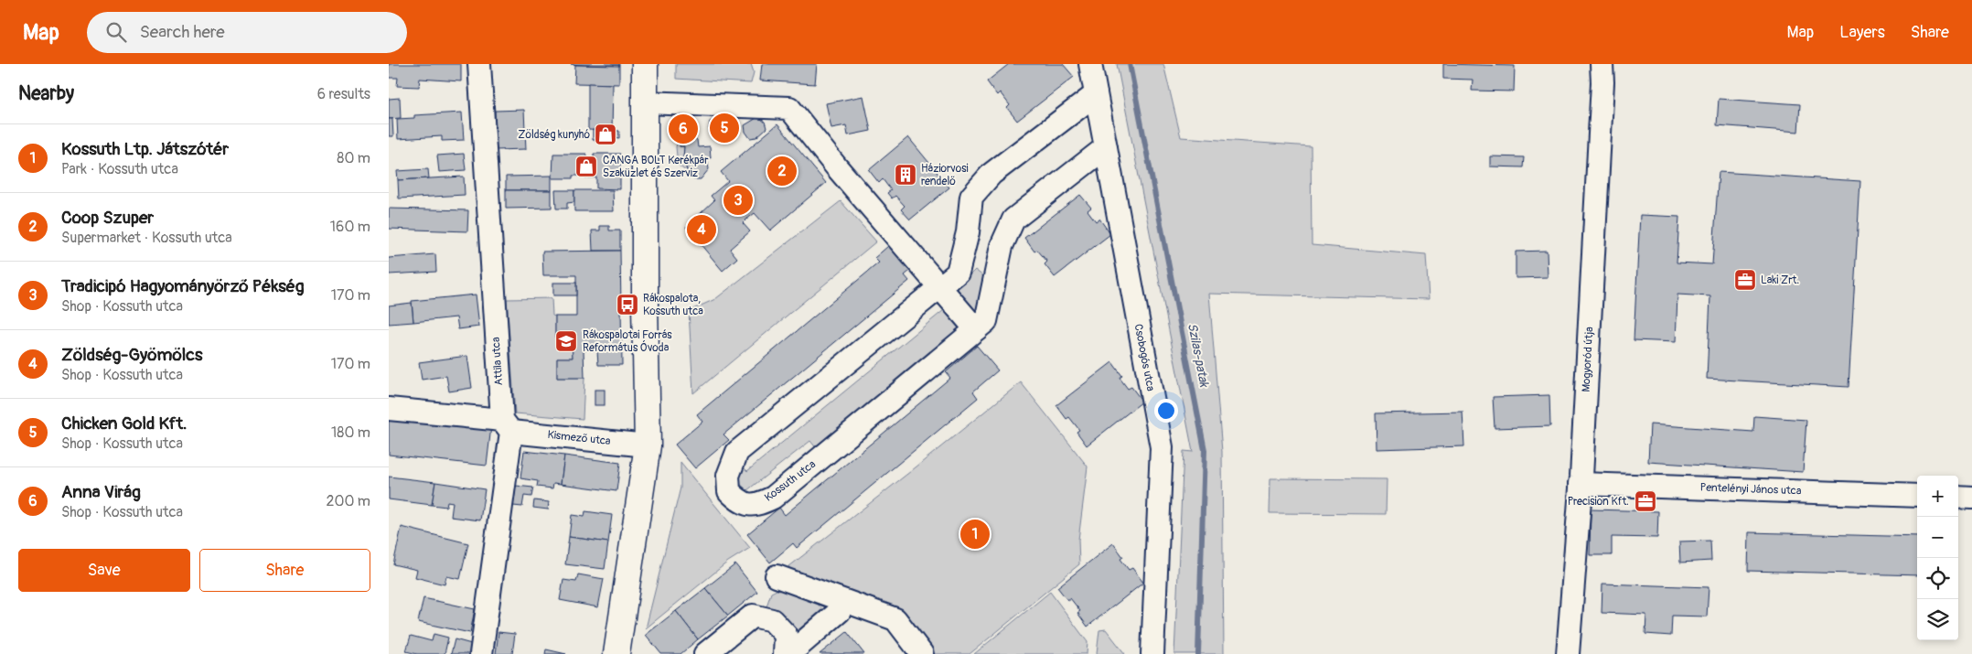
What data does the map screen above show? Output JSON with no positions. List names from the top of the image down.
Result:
{
  "streets": {
    "street": [
      "Csobogós utca",
      "Mogyoród útja",
      "Attila utca",
      "Kismező utca",
      "Kossuth utca",
      "Pentelényi János utca"
    ]
  },
  "crossings": [
    ["Csobogós utca", "Kossuth utca"],
    ["Mogyoród útja", "Pentelényi János utca"],
    ["Attila utca", "Kismező utca"]
  ],
  "water": ["Szilas-patak"],
  "places": {
    "shop": ["Zöldség kunyhó", "CANGA BOLT Kerékpár Szaküzlet és Szerviz"],
    "building": ["Háziorvosi rendelő"],
    "office": ["Laki Zrt.", "Precision Kft."],
    "bus stop": ["Rákospalota, Kossuth utca"],
    "school or university": ["Rákospalotai Forrás Református Óvoda"]
  },
  "page": {
    "header": "Map",
    "search": "Search here",
    "nav": ["Map", "Layers", "Share"],
    "heading": ["Nearby", "6 results"],
    "pins": [
      "5",
      "6",
      "2",
      "3",
      "4",
      "1"
    ],
    "list": [
      {
        "mark": "1",
        "name": "Kossuth Ltp. Játszótér",
        "note": "Park · Kossuth utca",
        "value": "80 m"
      },
      {
        "mark": "2",
        "name": "Coop Szuper",
        "note": "Supermarket · Kossuth utca",
        "value": "160 m"
      },
      {
        "mark": "3",
        "name": "Tradicipó Hagyományörző Pékség",
        "note": "Shop · Kossuth utca",
        "value": "170 m"
      },
      {
        "mark": "4",
        "name": "Zöldség-Gyömölcs",
        "note": "Shop · Kossuth utca",
        "value": "170 m"
      },
      {
        "mark": "5",
        "name": "Chicken Gold Kft.",
        "note": "Shop · Kossuth utca",
        "value": "180 m"
      },
      {
        "mark": "6",
        "name": "Anna Virág",
        "note": "Shop · Kossuth utca",
        "value": "200 m"
      }
    ],
    "map_buttons": ["+", "−"],
    "buttons": ["Save", "Share"]
  }
}
